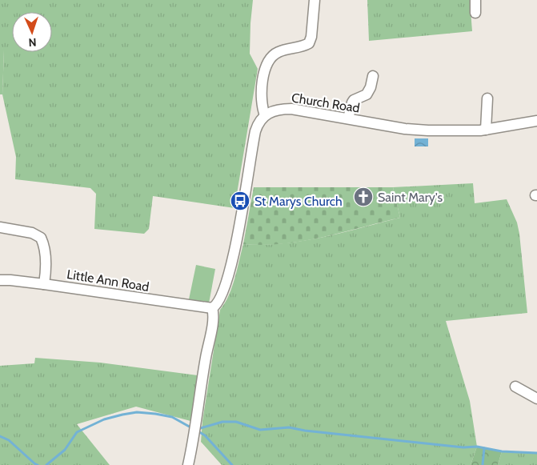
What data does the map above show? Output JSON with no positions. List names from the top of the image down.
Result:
{
  "streets": {
    "street": ["Church Road", "Little Ann Road"]
  },
  "places": {
    "church": ["Saint Mary's"],
    "bus stop": ["St Marys Church"]
  },
  "north": "bottom"
}
